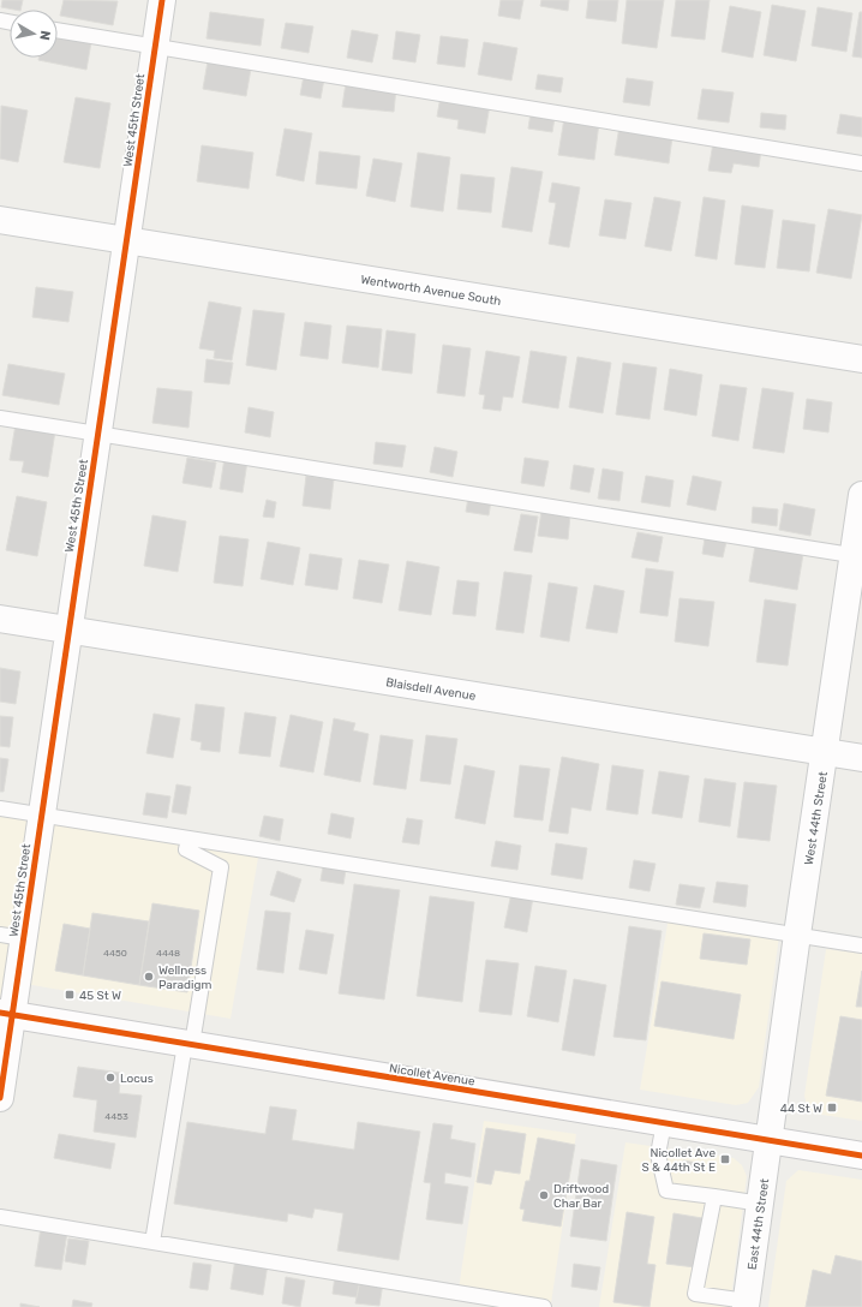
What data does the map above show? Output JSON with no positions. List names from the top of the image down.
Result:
{
  "streets": {
    "street": [
      "West 45th Street",
      "Wentworth Avenue South",
      "Blaisdell Avenue",
      "West 44th Street",
      "Nicollet Avenue",
      "East 44th Street"
    ]
  },
  "crossings": [
    ["West 45th Street", "Wentworth Avenue South"],
    ["West 45th Street", "Blaisdell Avenue"],
    ["West 45th Street", "Nicollet Avenue"],
    ["Blaisdell Avenue", "West 44th Street"],
    ["West 44th Street", "Nicollet Avenue"],
    ["West 44th Street", "East 44th Street"],
    ["Nicollet Avenue", "East 44th Street"]
  ],
  "places": {
    "other": ["Wellness Paradigm", "Locus", "Driftwood Char Bar"],
    "transit": ["45 St W", "44 St W", "Nicollet Ave S & 44th St E"]
  },
  "house_numbers": ["4450", "4448", "4453"],
  "north": "right"
}
